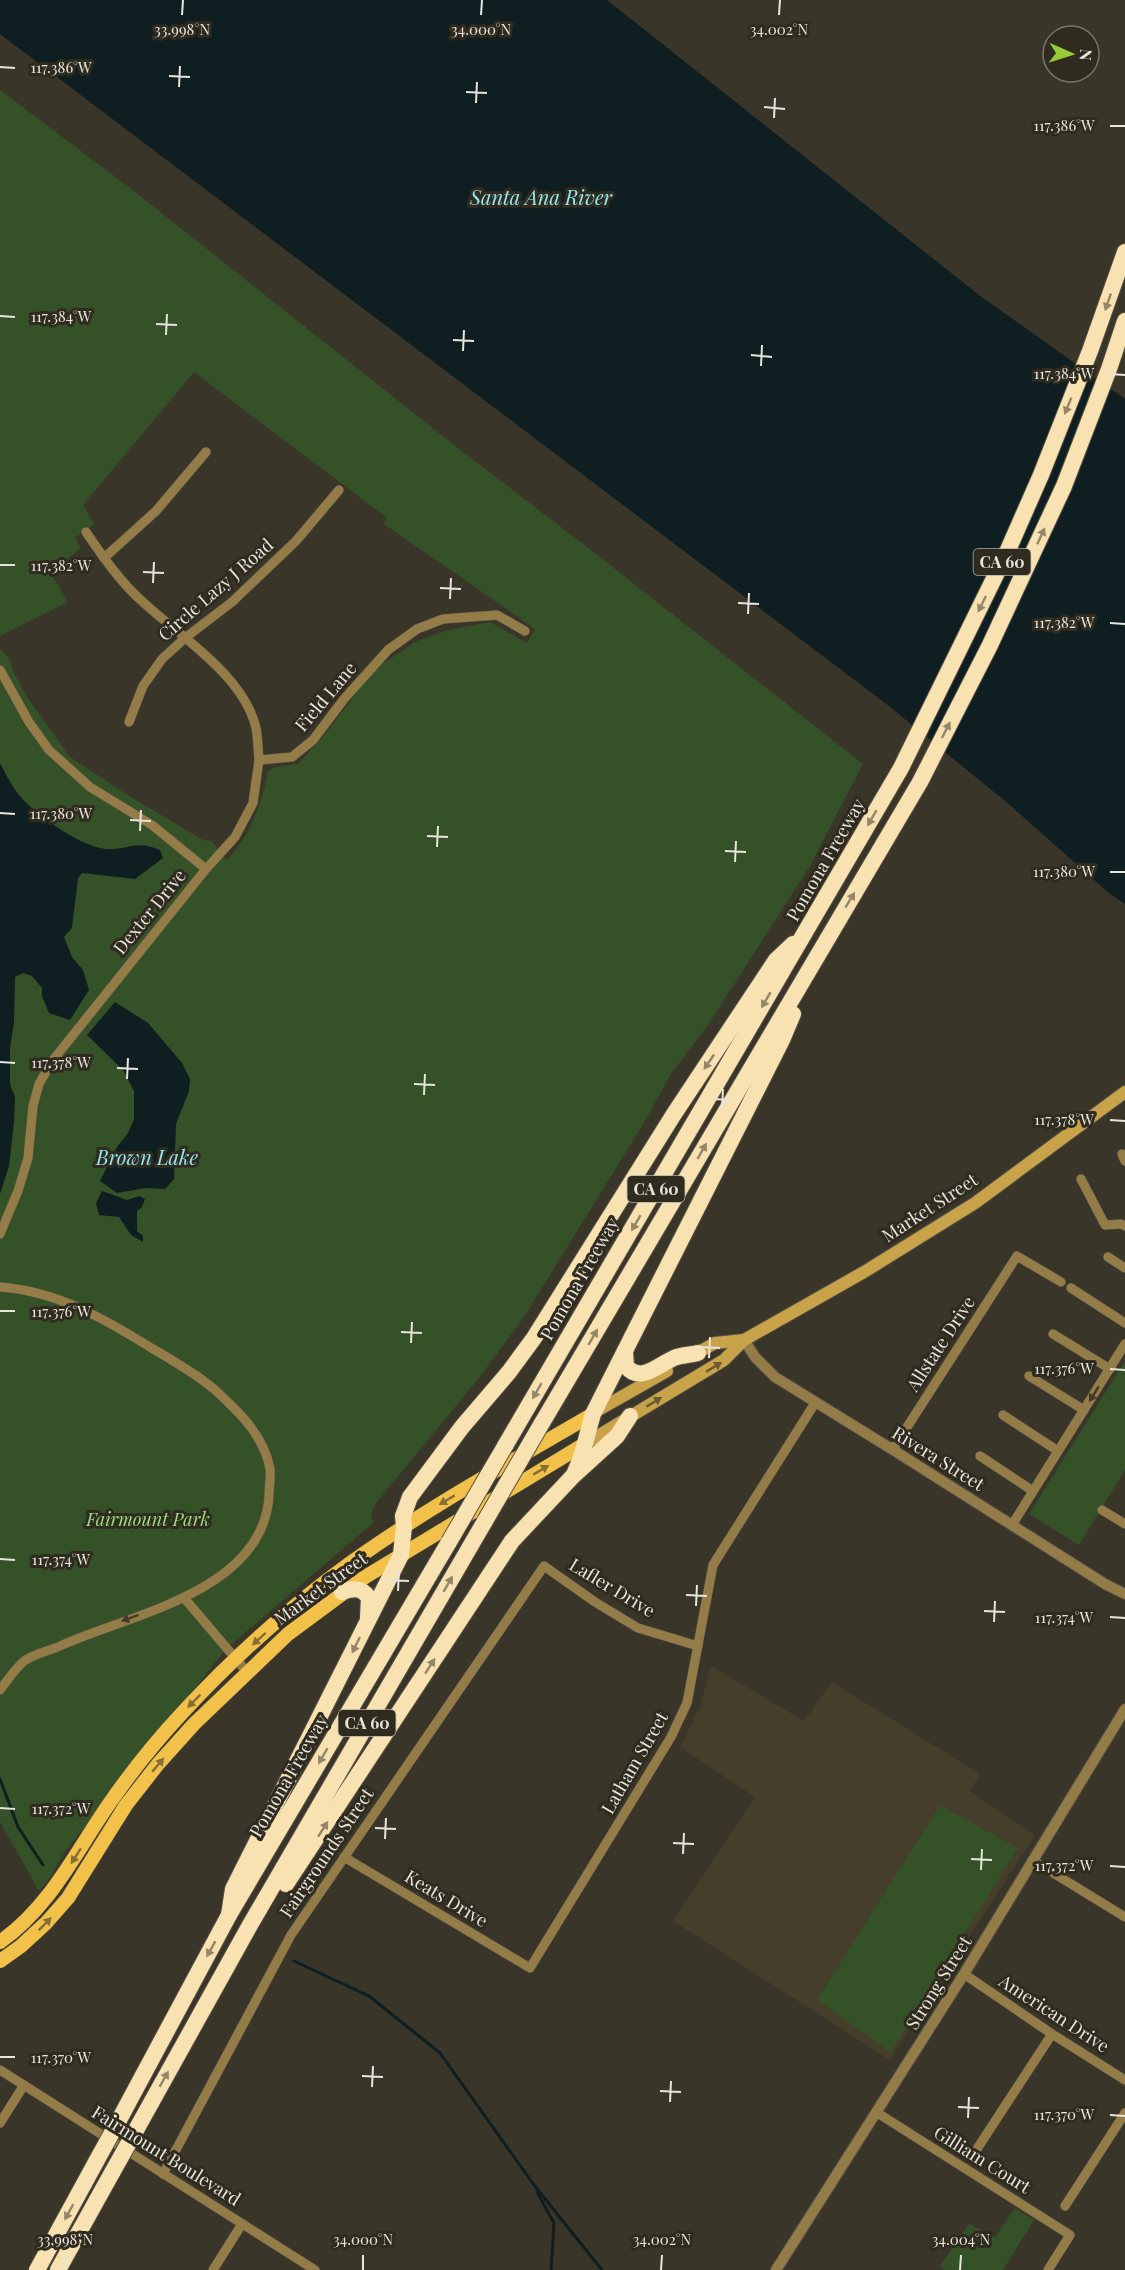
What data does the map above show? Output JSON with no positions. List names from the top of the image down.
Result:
{
  "streets": {
    "highway": ["CA 60", "Pomona Freeway"],
    "main road": ["Market Street"],
    "street": [
      "Circle Lazy J Road",
      "Field Lane",
      "Dexter Drive",
      "Allstate Drive",
      "Rivera Street",
      "Lafler Drive",
      "Latham Street",
      "Fairgrounds Street",
      "Keats Drive",
      "Strong Street",
      "American Drive",
      "Fairmount Boulevard",
      "Gilliam Court"
    ]
  },
  "crossings": [
    ["Market Street", "Rivera Street"],
    ["Allstate Drive", "Rivera Street"],
    ["Rivera Street", "Latham Street"],
    ["Lafler Drive", "Latham Street"],
    ["Lafler Drive", "Fairgrounds Street"],
    ["Latham Street", "Keats Drive"],
    ["Fairgrounds Street", "Keats Drive"],
    ["Fairgrounds Street", "Fairmount Boulevard"],
    ["Strong Street", "American Drive"],
    ["Strong Street", "Gilliam Court"]
  ],
  "water": ["Santa Ana River", "Brown Lake"],
  "parks": ["Fairmount Park"],
  "north": "right",
  "coordinates": [
    "33.998°N",
    "34.000°N",
    "34.002°N",
    "117.386°W",
    "117.384°W",
    "117.382°W",
    "117.380°W",
    "117.378°W",
    "117.376°W",
    "117.374°W",
    "117.372°W",
    "117.370°W",
    "34.004°N"
  ]
}
